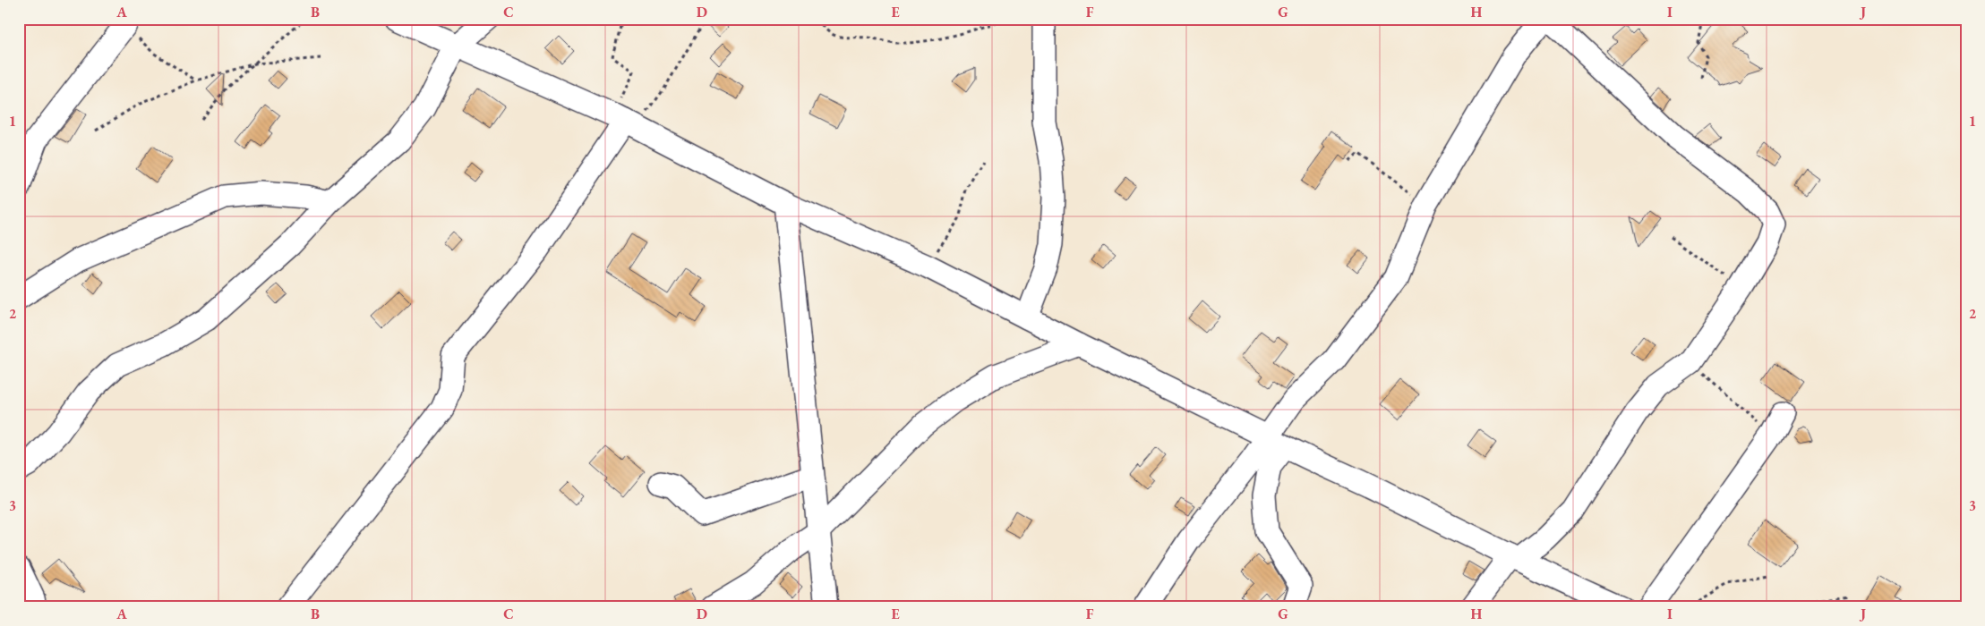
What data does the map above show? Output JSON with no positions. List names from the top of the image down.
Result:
{
  "grid": {
    "columns": [
      "A",
      "B",
      "C",
      "D",
      "E",
      "F",
      "G",
      "H",
      "I",
      "J"
    ],
    "rows": ["1", "2", "3"]
  }
}
